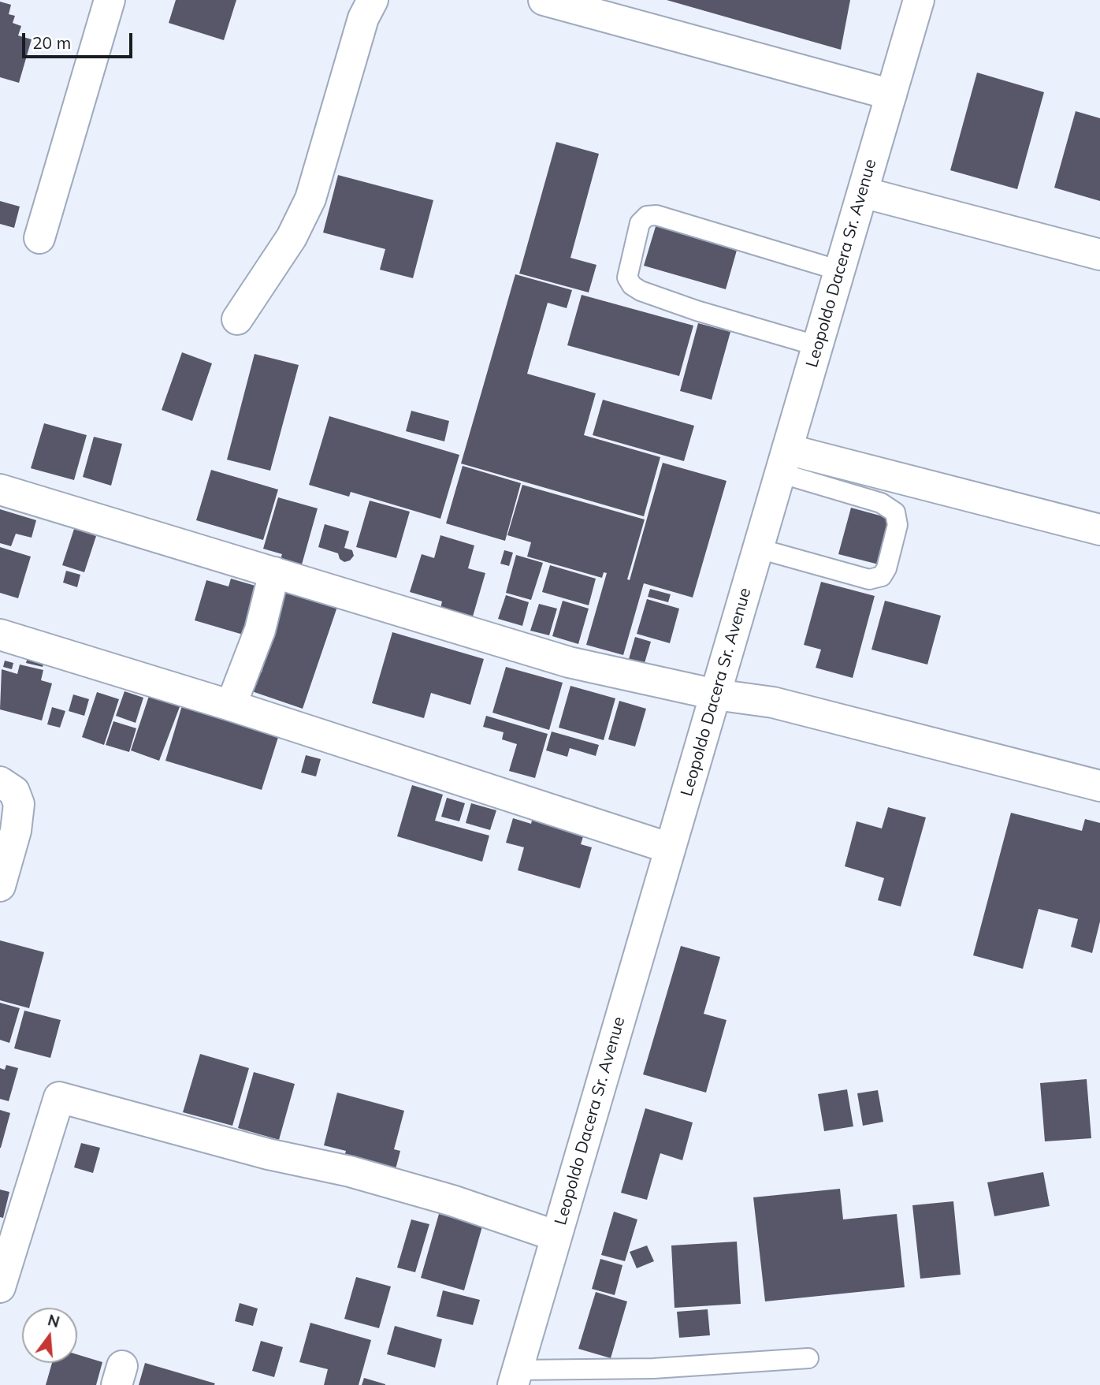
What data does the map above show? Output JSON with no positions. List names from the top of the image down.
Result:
{
  "streets": {
    "street": ["Leopoldo Dacera Sr. Avenue"]
  },
  "scale_bar": "20 m",
  "north": "top"
}
